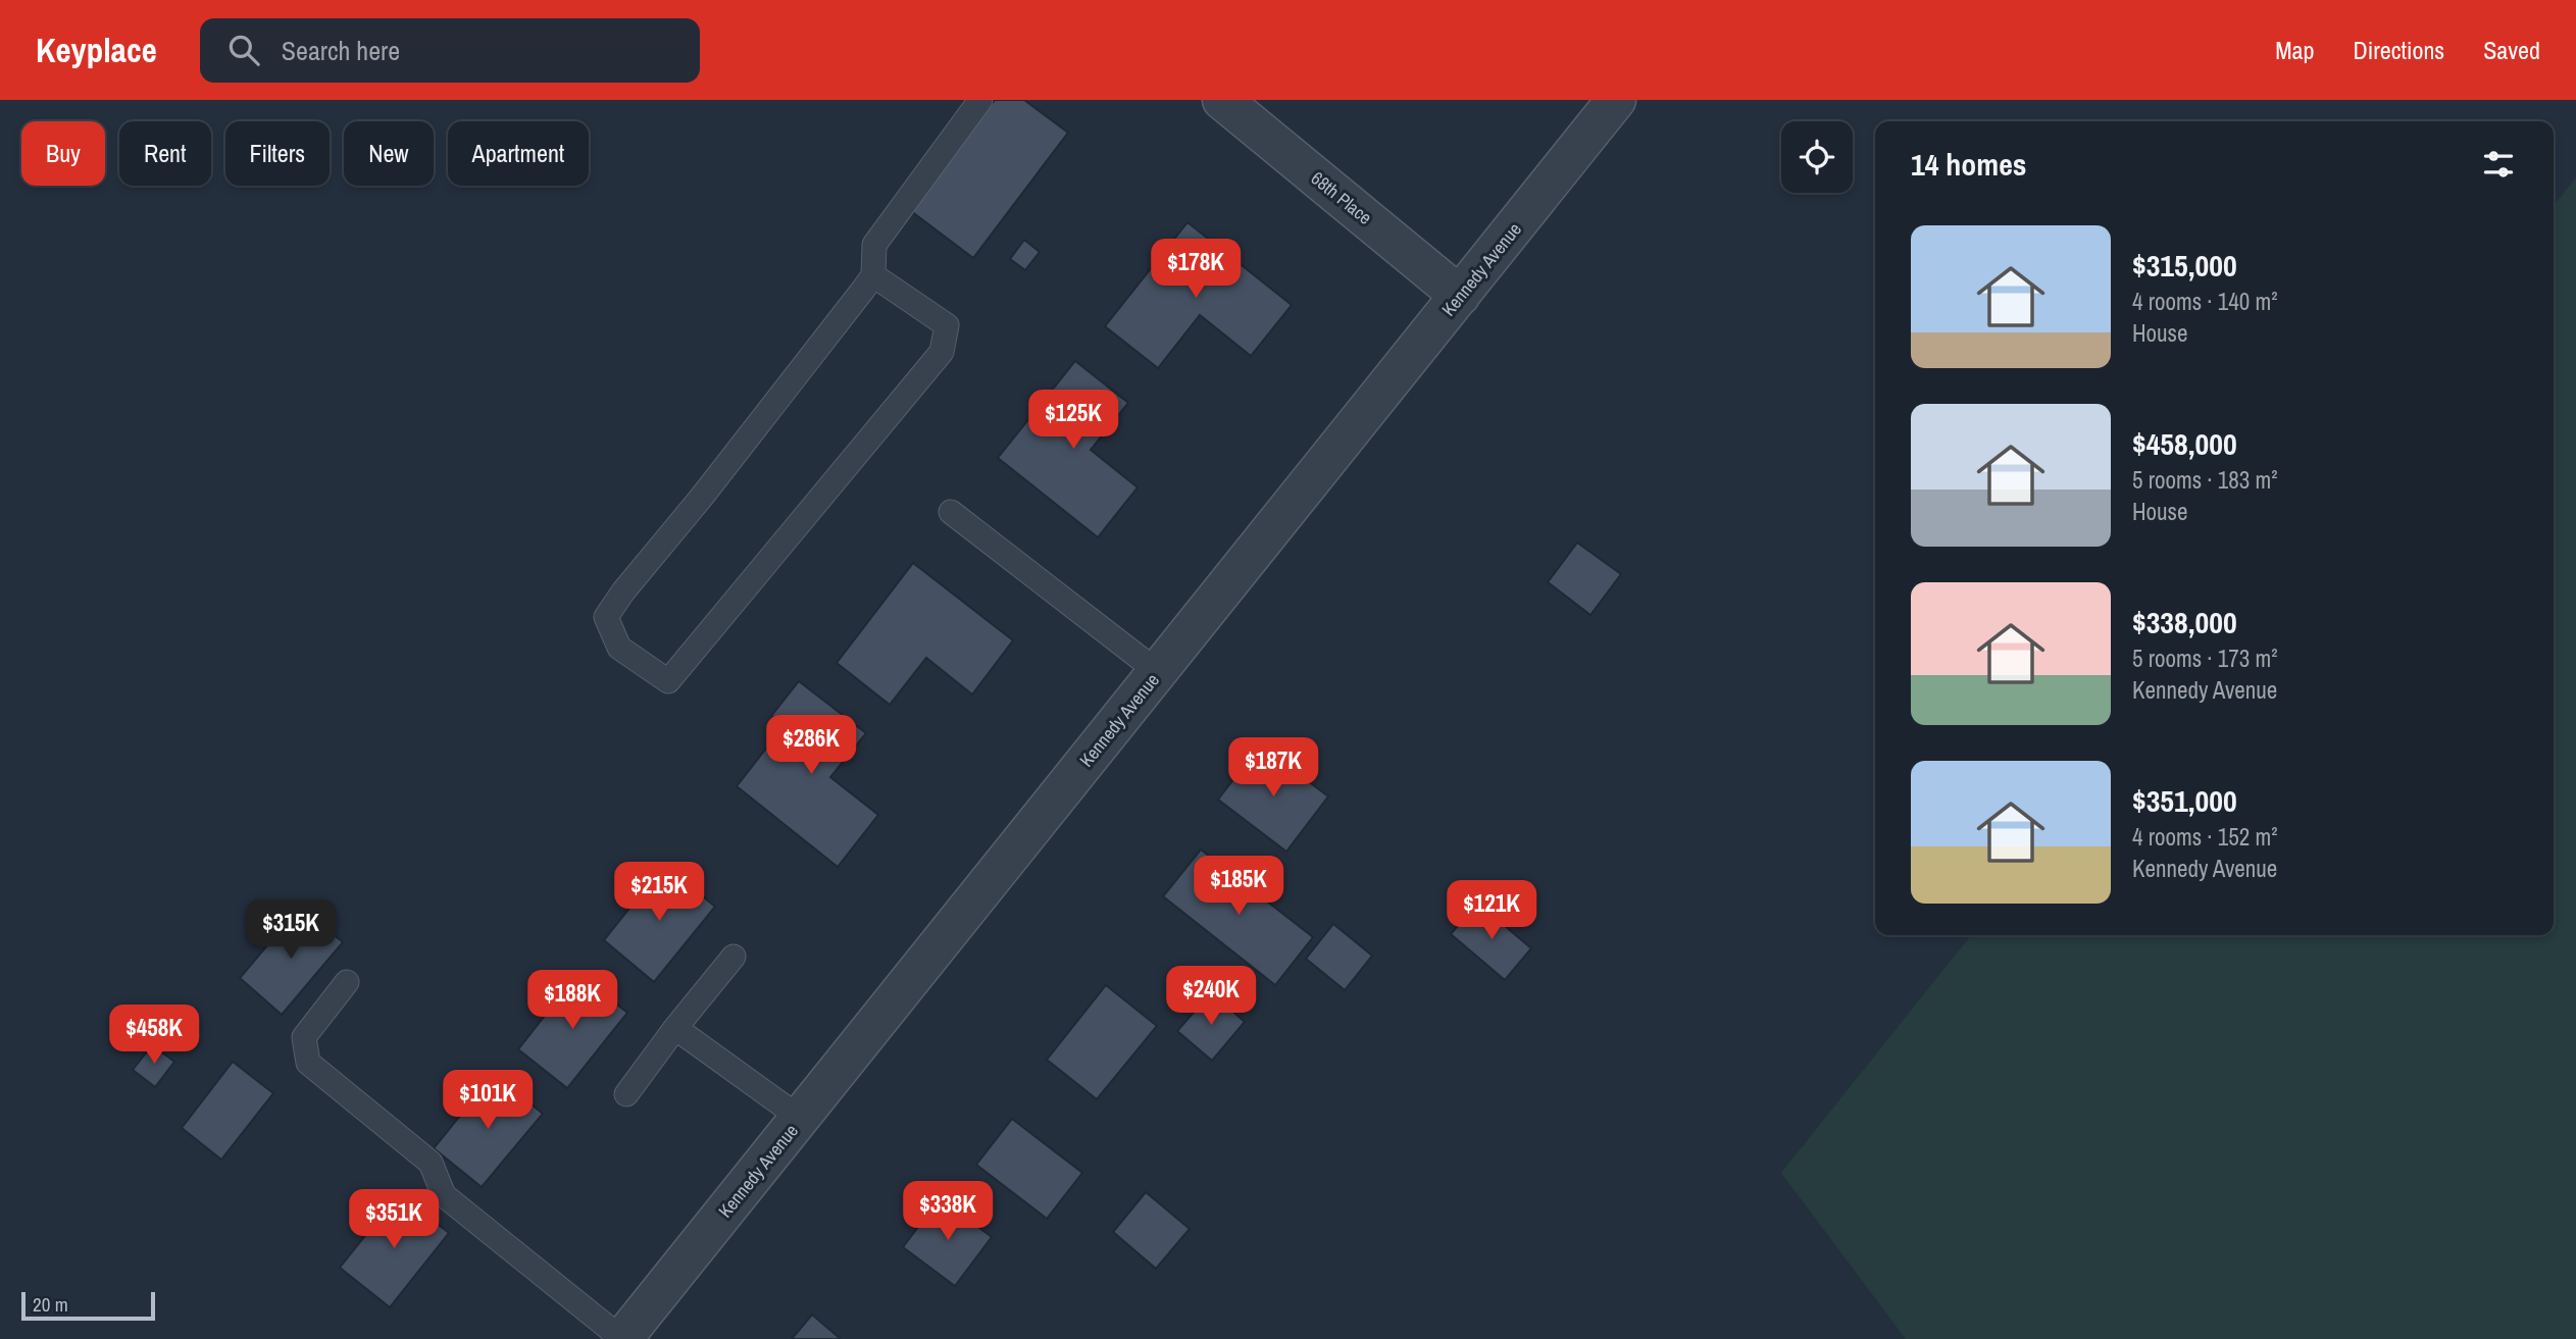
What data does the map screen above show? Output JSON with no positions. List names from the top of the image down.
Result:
{
  "streets": {
    "street": ["68th Place", "Kennedy Avenue"]
  },
  "crossings": [
    ["68th Place", "Kennedy Avenue"]
  ],
  "scale_bar": "20 m",
  "page": {
    "header": "Keyplace",
    "search": "Search here",
    "nav": ["Map", "Directions", "Saved"],
    "chip": [
      "Buy",
      "Rent",
      "Filters",
      "New",
      "Apartment"
    ],
    "heading": "14 homes",
    "list": [
      {
        "name": "$315,000",
        "note": "4 rooms · 140 m² · House"
      },
      {
        "name": "$458,000",
        "note": "5 rooms · 183 m² · House"
      },
      {
        "name": "$338,000",
        "note": "5 rooms · 173 m² · Kennedy Avenue"
      },
      {
        "name": "$351,000",
        "note": "4 rooms · 152 m² · Kennedy Avenue"
      }
    ],
    "price": [
      "$178K",
      "$125K",
      "$286K",
      "$187K",
      "$185K",
      "$215K",
      "$121K",
      "$315K",
      "$240K",
      "$188K",
      "$458K",
      "$101K",
      "$338K",
      "$351K"
    ],
    "scale": "20 m"
  }
}
